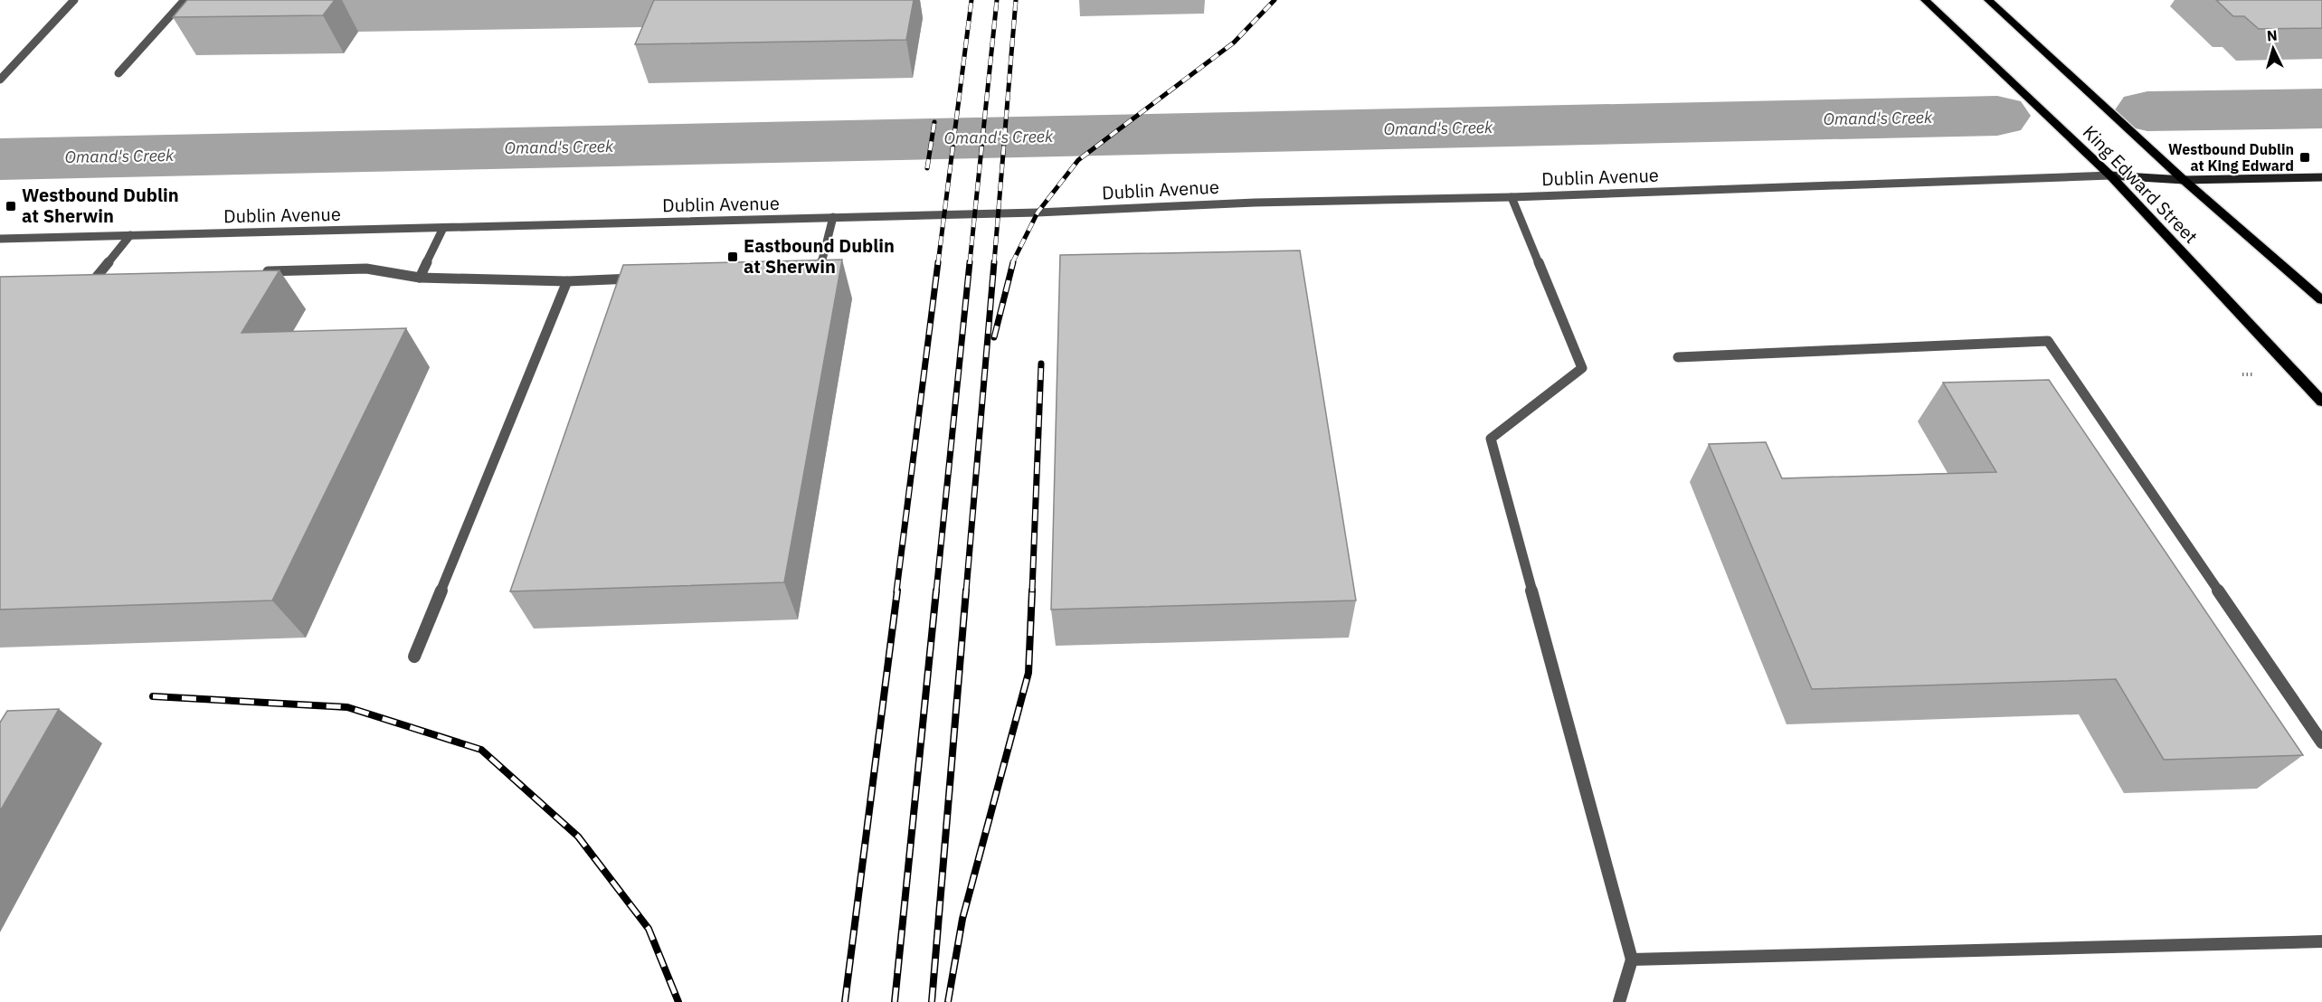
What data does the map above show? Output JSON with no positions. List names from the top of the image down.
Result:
{
  "streets": {
    "main road": ["Dublin Avenue", "King Edward Street"]
  },
  "crossings": [
    ["Dublin Avenue", "King Edward Street"]
  ],
  "water": ["Omand's Creek"],
  "places": {
    "transit": ["Westbound Dublin at King Edward", "Westbound Dublin at Sherwin", "Eastbound Dublin at Sherwin"]
  },
  "north": "top"
}
